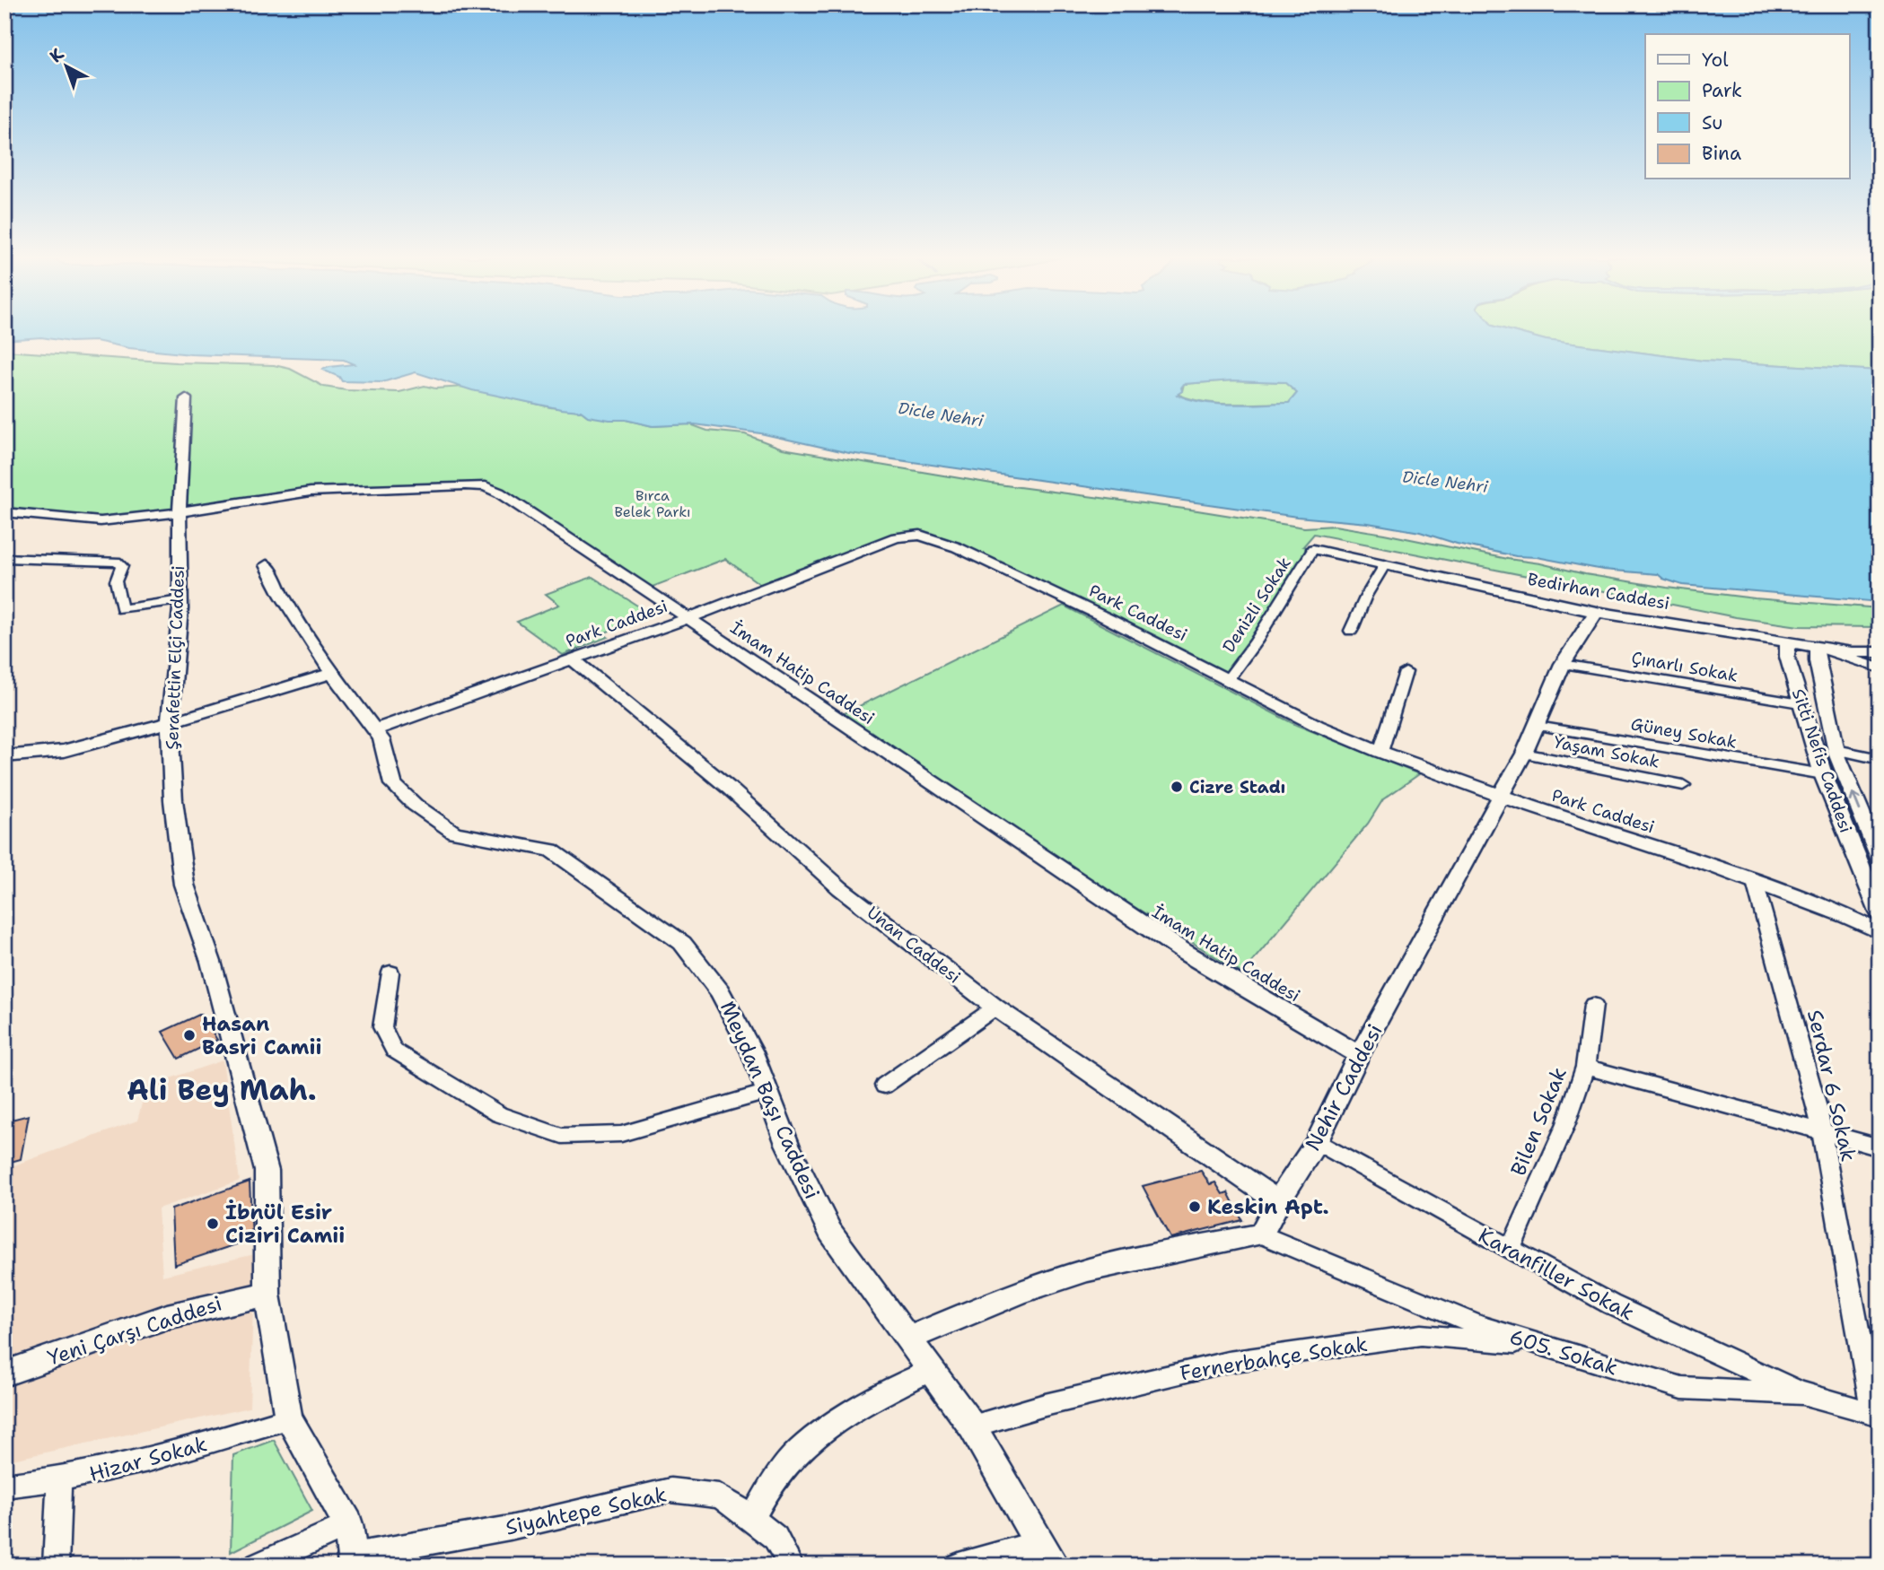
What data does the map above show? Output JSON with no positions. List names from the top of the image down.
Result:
{
  "streets": {
    "street": [
      "Bedirhan Caddesi",
      "Denizli Sokak",
      "Park Caddesi",
      "Şerafettin Elçi Caddesi",
      "Çınarlı Sokak",
      "İmam Hatip Caddesi",
      "Güney Sokak",
      "Yaşam Sokak",
      "Sitti Nefis Caddesi",
      "Unan Caddesi",
      "Serdar 6 Sokak",
      "Nehir Caddesi",
      "Meydan Başı Caddesi",
      "Bilen Sokak",
      "Karanfiller Sokak",
      "Yeni Çarşı Caddesi",
      "605. Sokak",
      "Fernerbahçe Sokak",
      "Hizar Sokak",
      "Siyahtepe Sokak"
    ]
  },
  "crossings": [
    ["Bedirhan Caddesi", "Denizli Sokak"],
    ["Bedirhan Caddesi", "Sitti Nefis Caddesi"],
    ["Bedirhan Caddesi", "Nehir Caddesi"],
    ["Denizli Sokak", "Park Caddesi"],
    ["Park Caddesi", "İmam Hatip Caddesi"],
    ["Park Caddesi", "Unan Caddesi"],
    ["Park Caddesi", "Serdar 6 Sokak"],
    ["Park Caddesi", "Nehir Caddesi"],
    ["Park Caddesi", "Meydan Başı Caddesi"],
    ["Şerafettin Elçi Caddesi", "İmam Hatip Caddesi"],
    ["Şerafettin Elçi Caddesi", "Yeni Çarşı Caddesi"],
    ["Şerafettin Elçi Caddesi", "Hizar Sokak"],
    ["Şerafettin Elçi Caddesi", "Siyahtepe Sokak"],
    ["Çınarlı Sokak", "Sitti Nefis Caddesi"],
    ["Çınarlı Sokak", "Nehir Caddesi"],
    ["İmam Hatip Caddesi", "Nehir Caddesi"],
    ["Güney Sokak", "Sitti Nefis Caddesi"],
    ["Güney Sokak", "Nehir Caddesi"],
    ["Yaşam Sokak", "Nehir Caddesi"],
    ["Unan Caddesi", "Nehir Caddesi"],
    ["Serdar 6 Sokak", "605. Sokak"],
    ["Nehir Caddesi", "Karanfiller Sokak"],
    ["Nehir Caddesi", "605. Sokak"],
    ["Meydan Başı Caddesi", "Fernerbahçe Sokak"],
    ["Bilen Sokak", "Karanfiller Sokak"],
    ["Karanfiller Sokak", "605. Sokak"],
    ["605. Sokak", "Fernerbahçe Sokak"]
  ],
  "districts": ["Ali Bey Mah."],
  "water": ["Dicle Nehri"],
  "parks": ["Bırca Belek Parkı"],
  "places": [
    "Cizre Stadı",
    "Hasan Basri Camii",
    "Keskin Apt.",
    "İbnül Esir Ciziri Camii"
  ],
  "legend": [
    "Yol",
    "Park",
    "Su",
    "Bina"
  ],
  "north": "top left"
}
